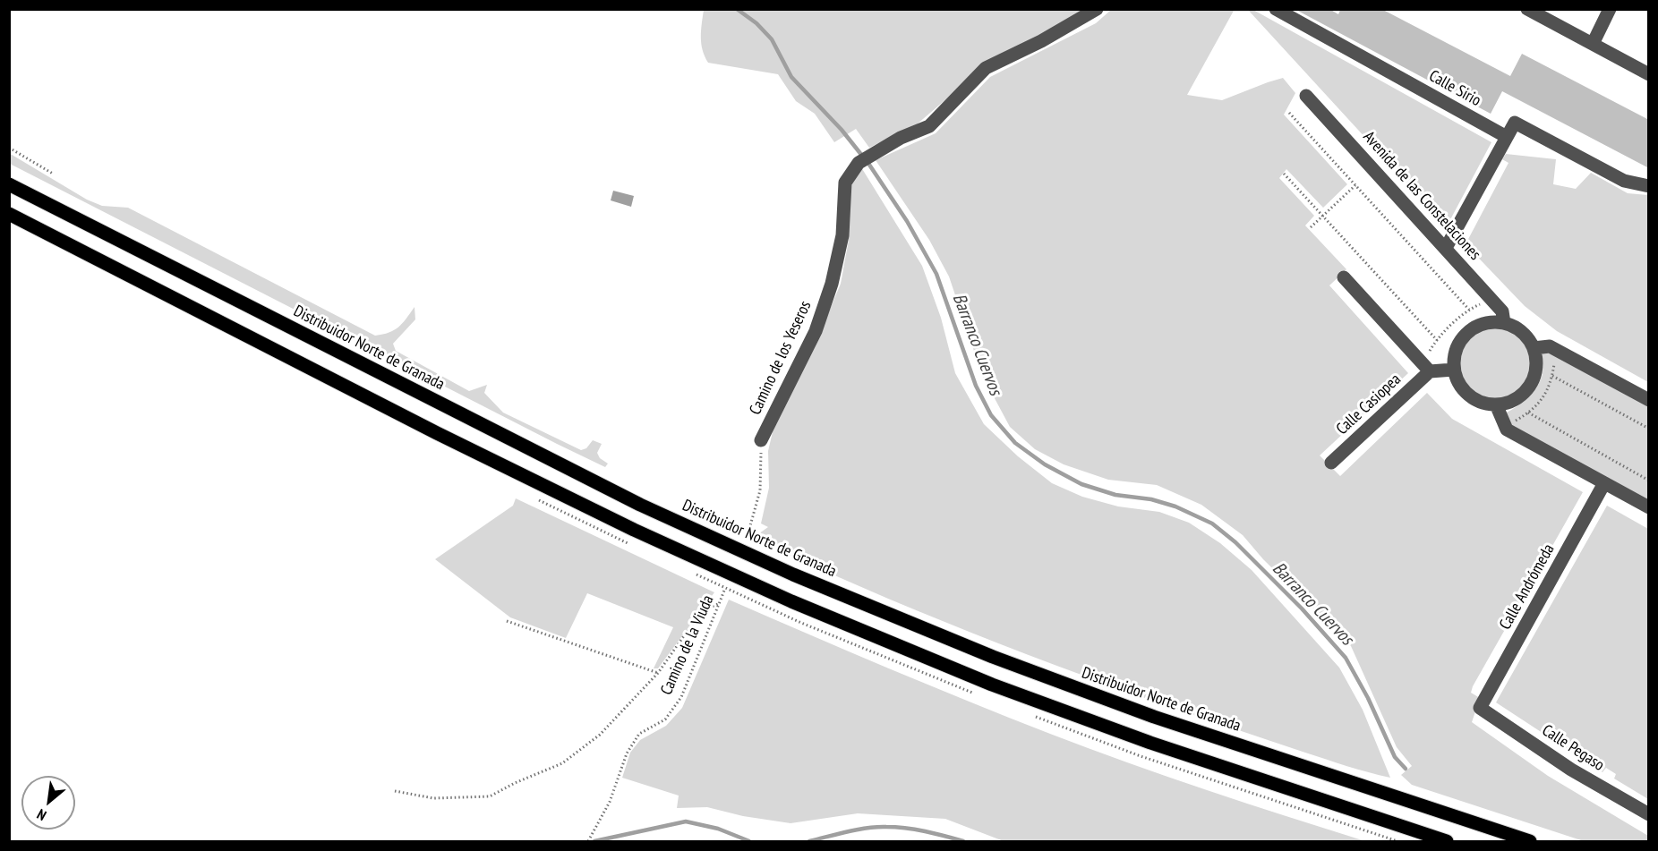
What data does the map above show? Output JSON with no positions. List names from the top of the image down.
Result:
{
  "streets": {
    "main road": ["Distribuidor Norte de Granada"],
    "street": [
      "Calle Sirio",
      "Avenida de las Constelaciones",
      "Camino de los Yeseros",
      "Calle Casiopea",
      "Calle Andrómeda",
      "Calle Pegaso"
    ],
    "path": ["Camino de la Viuda"]
  },
  "crossings": [
    ["Calle Andrómeda", "Calle Pegaso"]
  ],
  "water": ["Barranco Cuervos"],
  "north": "bottom left"
}
